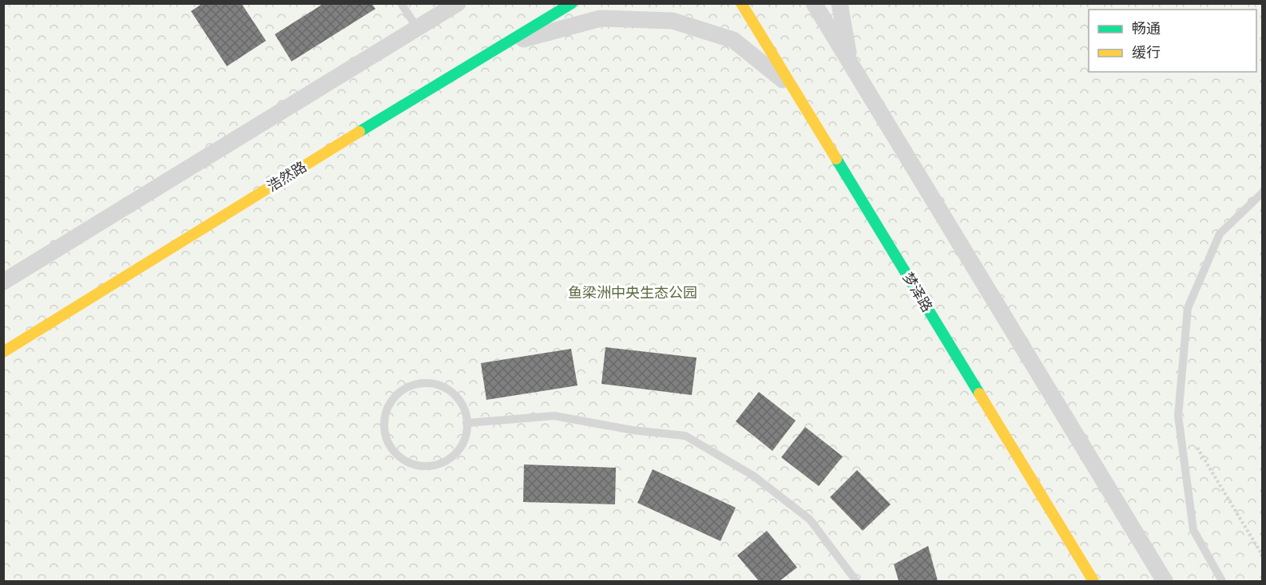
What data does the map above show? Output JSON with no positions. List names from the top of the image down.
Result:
{
  "streets": {
    "street": ["浩然路", "梦泽路"]
  },
  "parks": ["鱼梁洲中央生态公园"],
  "legend": ["畅通", "缓行"]
}
